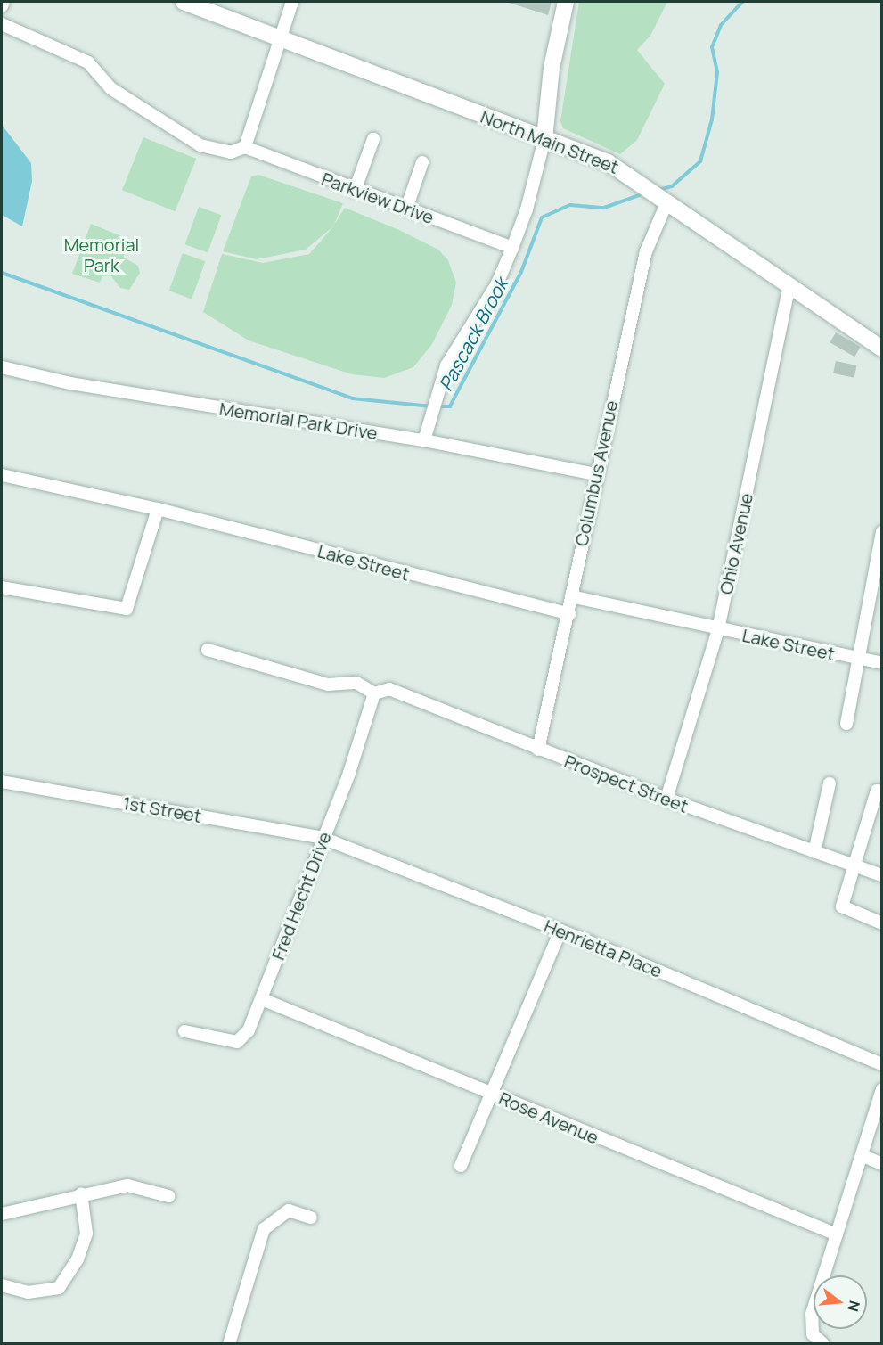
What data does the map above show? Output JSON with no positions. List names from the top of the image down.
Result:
{
  "streets": {
    "main road": ["North Main Street"],
    "street": [
      "Parkview Drive",
      "Memorial Park Drive",
      "Columbus Avenue",
      "Ohio Avenue",
      "Lake Street",
      "Prospect Street",
      "1st Street",
      "Fred Hecht Drive",
      "Henrietta Place",
      "Rose Avenue"
    ]
  },
  "crossings": [
    ["North Main Street", "Columbus Avenue"],
    ["North Main Street", "Ohio Avenue"],
    ["Memorial Park Drive", "Columbus Avenue"],
    ["Columbus Avenue", "Lake Street"],
    ["Columbus Avenue", "Prospect Street"],
    ["Ohio Avenue", "Lake Street"],
    ["Ohio Avenue", "Prospect Street"],
    ["Prospect Street", "Fred Hecht Drive"],
    ["1st Street", "Fred Hecht Drive"],
    ["1st Street", "Henrietta Place"],
    ["Fred Hecht Drive", "Henrietta Place"],
    ["Fred Hecht Drive", "Rose Avenue"]
  ],
  "water": ["Pascack Brook"],
  "parks": ["Memorial Park"],
  "north": "right"
}
